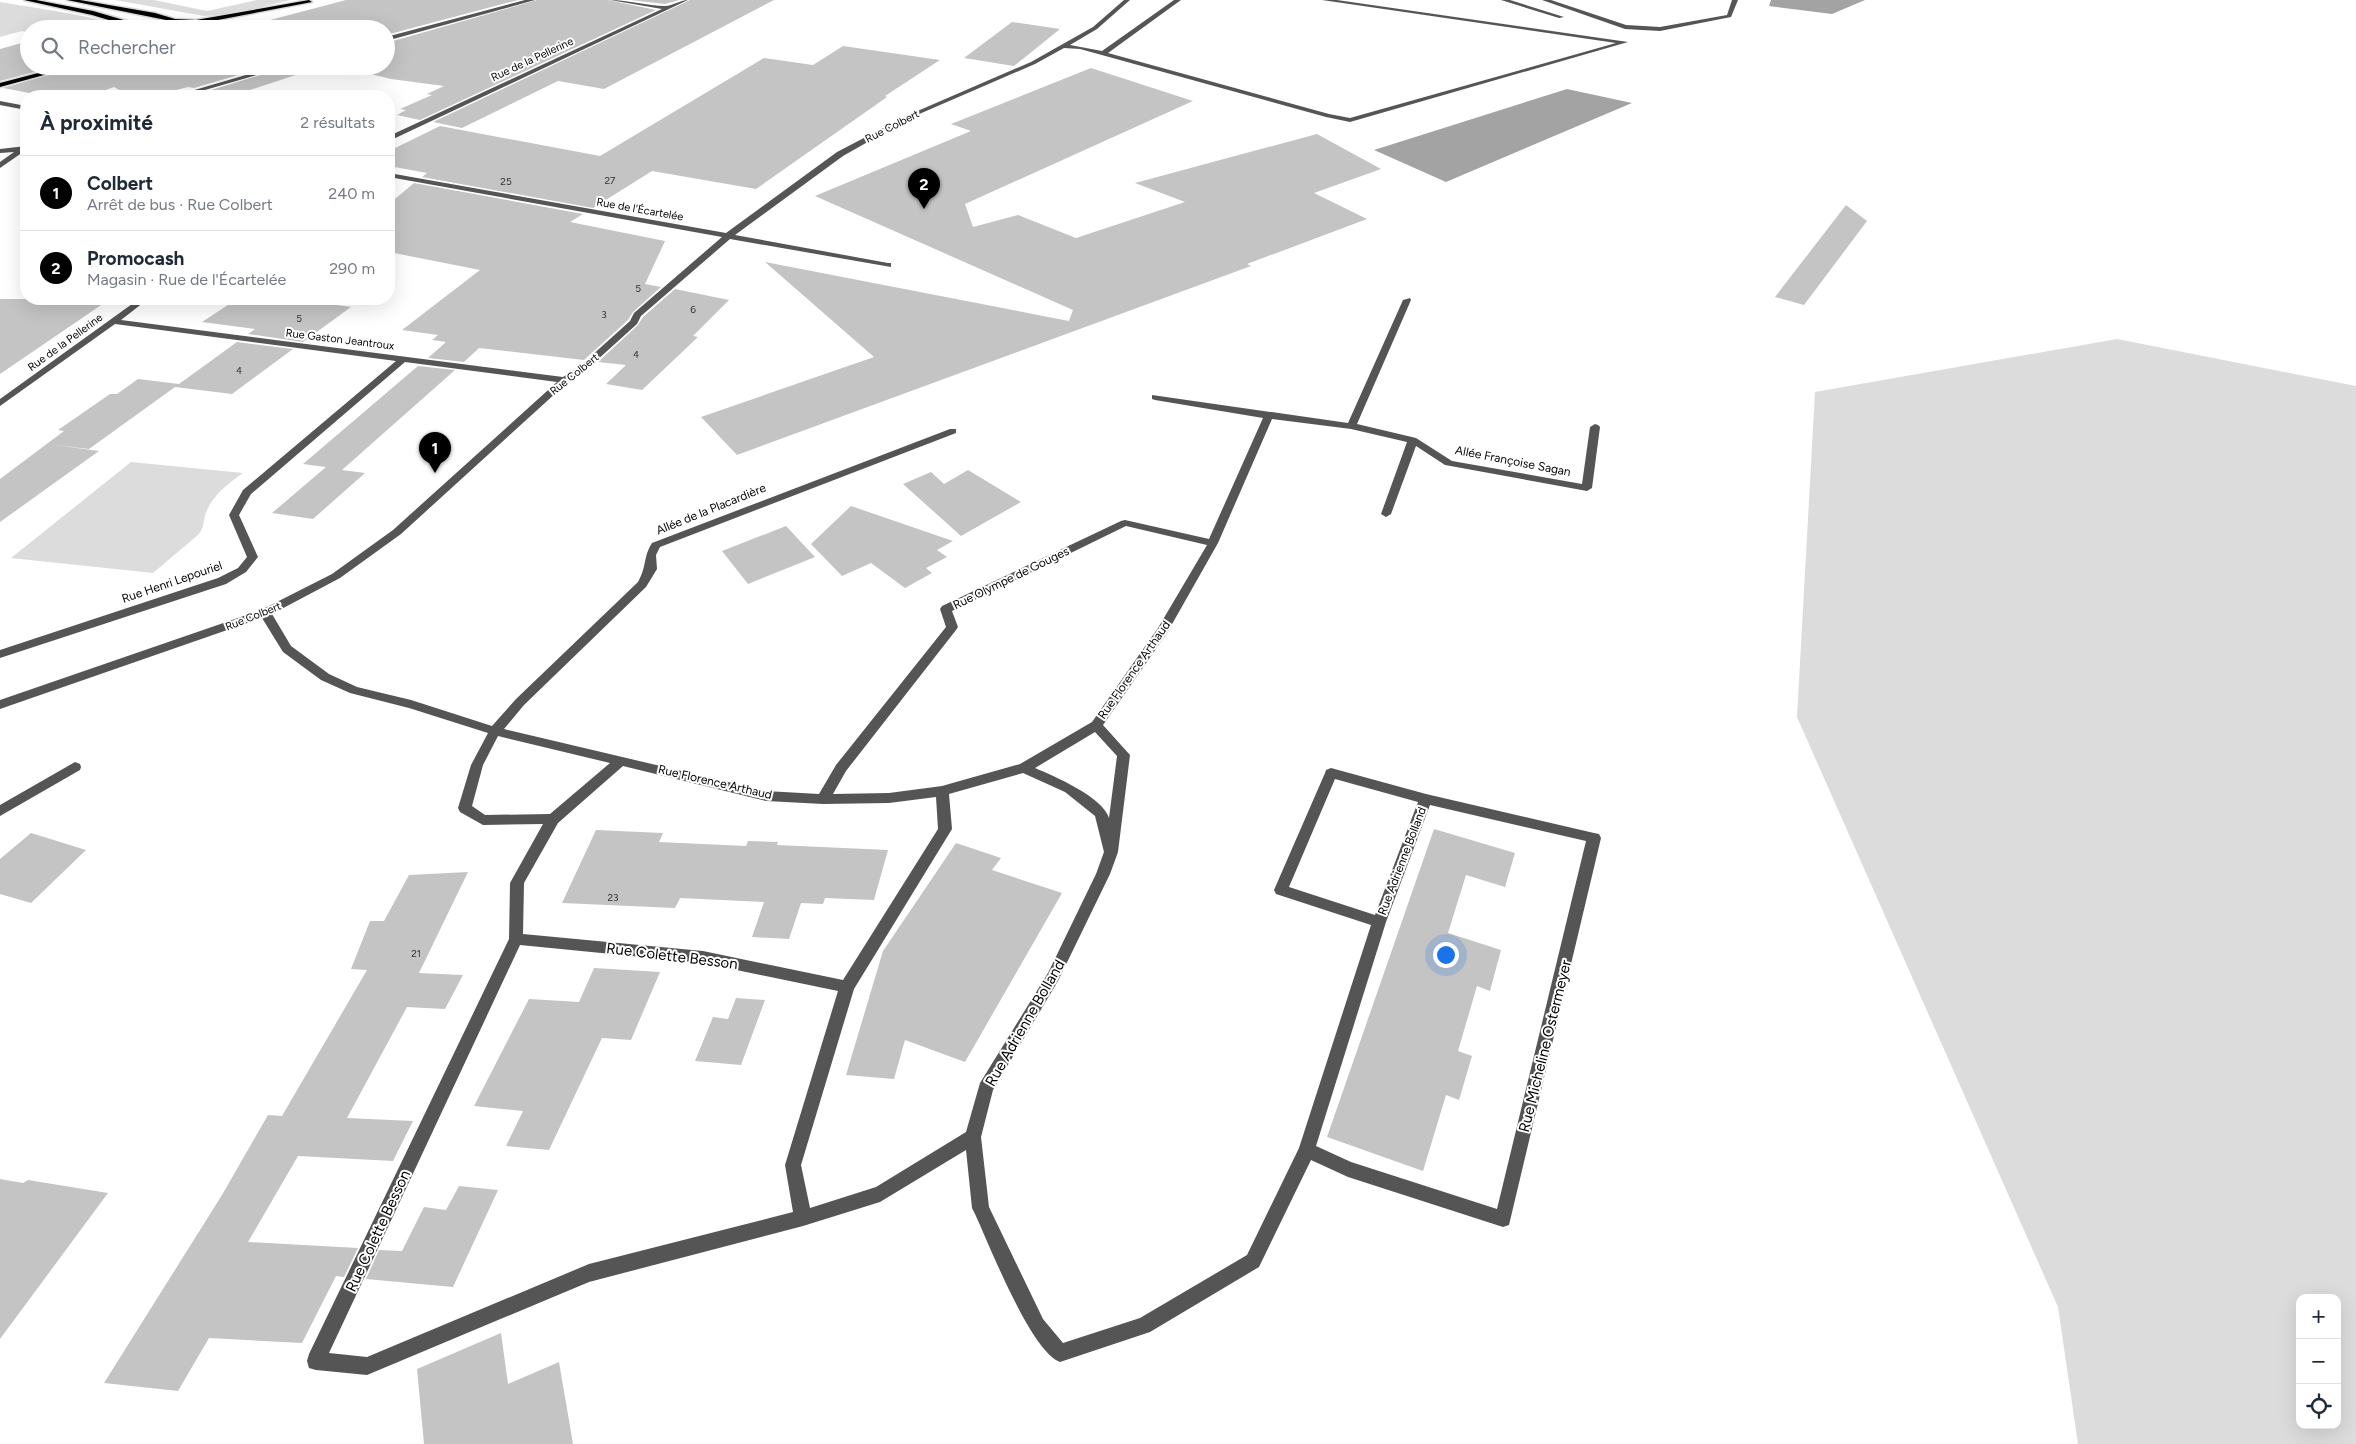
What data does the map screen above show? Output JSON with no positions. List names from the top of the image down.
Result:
{
  "streets": {
    "street": [
      "Rue de la Pellerine",
      "Rue Colbert",
      "Rue de l'Écartelée",
      "Rue Gaston Jeantroux",
      "Allée Françoise Sagan",
      "Allée de la Placardière",
      "Rue Olympe de Gouges",
      "Rue Henri Lepouriel",
      "Rue Florence Arthaud",
      "Rue Adrienne Bolland",
      "Rue Colette Besson",
      "Rue Micheline Ostermeyer"
    ]
  },
  "crossings": [
    ["Rue de la Pellerine", "Rue Gaston Jeantroux"],
    ["Rue Colbert", "Rue de l'Écartelée"],
    ["Rue Colbert", "Rue Gaston Jeantroux"],
    ["Rue Colbert", "Rue Florence Arthaud"],
    ["Rue Gaston Jeantroux", "Rue Henri Lepouriel"],
    ["Allée de la Placardière", "Rue Florence Arthaud"],
    ["Rue Olympe de Gouges", "Rue Florence Arthaud"],
    ["Rue Florence Arthaud", "Rue Adrienne Bolland"],
    ["Rue Adrienne Bolland", "Rue Colette Besson"],
    ["Rue Adrienne Bolland", "Rue Micheline Ostermeyer"]
  ],
  "house_numbers": [
    "27",
    "25",
    "5",
    "6",
    "3",
    "5",
    "4",
    "4",
    "23",
    "21"
  ],
  "page": {
    "search": "Rechercher",
    "heading": ["À proximité", "2 résultats"],
    "list": [
      {
        "mark": "1",
        "name": "Colbert",
        "note": "Arrêt de bus · Rue Colbert",
        "value": "240 m"
      },
      {
        "mark": "2",
        "name": "Promocash",
        "note": "Magasin · Rue de l'Écartelée",
        "value": "290 m"
      }
    ],
    "pins": ["2", "1"],
    "map_buttons": ["+", "−"]
  }
}
